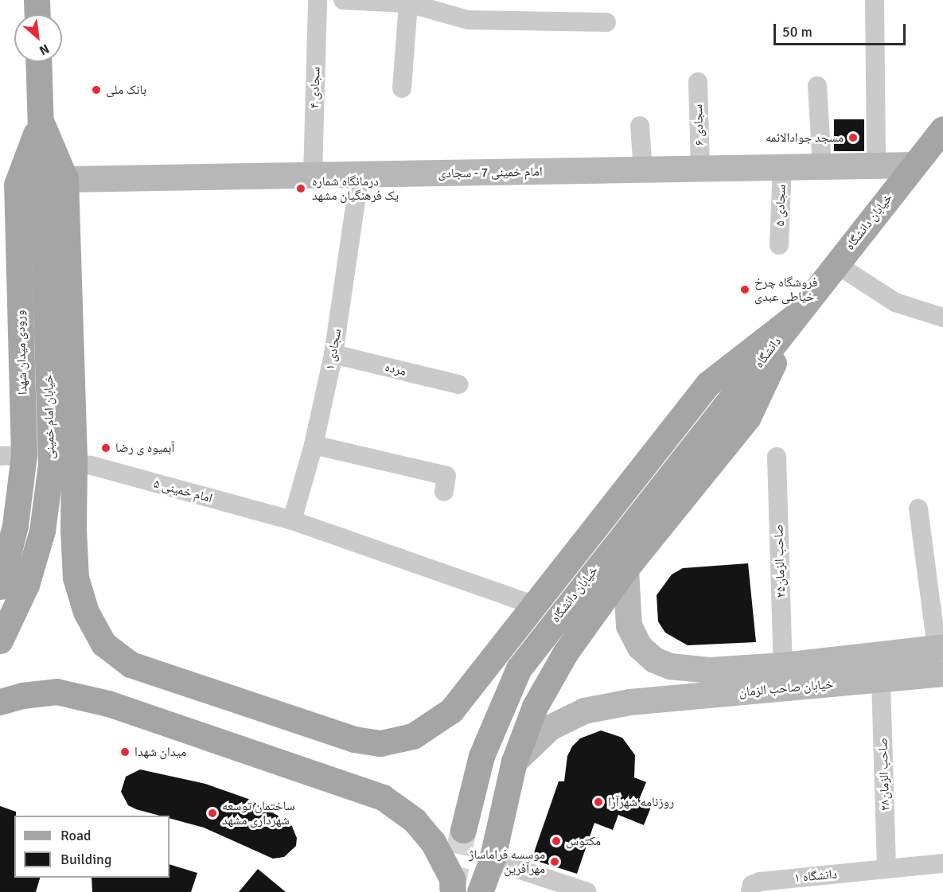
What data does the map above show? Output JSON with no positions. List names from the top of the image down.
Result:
{
  "streets": {
    "main road": [
      "خیابان دانشگاه",
      "ورودی میدان شهدا",
      "دانشگاه",
      "خیابان امام خمینی"
    ],
    "street": [
      "سجادی ۴",
      "سجادی ۶",
      "امام خمینی 7 - سجادی",
      "سجادی ۵",
      "سجادی ۱",
      "مرده",
      "امام خمینی ۵",
      "صاحب الزمان۲۵",
      "خیابان صاحب الزمان",
      "صاحب الزمان۲۸",
      "دانشگاه ۱"
    ]
  },
  "crossings": [
    ["سجادی ۴", "امام خمینی 7 - سجادی"],
    ["سجادی ۶", "امام خمینی 7 - سجادی"],
    ["امام خمینی 7 - سجادی", "سجادی ۵"],
    ["امام خمینی 7 - سجادی", "خیابان دانشگاه"],
    ["امام خمینی 7 - سجادی", "سجادی ۱"],
    ["امام خمینی 7 - سجادی", "خیابان امام خمینی"],
    ["خیابان دانشگاه", "دانشگاه"],
    ["سجادی ۱", "مرده"],
    ["سجادی ۱", "امام خمینی ۵"],
    ["خیابان صاحب الزمان", "صاحب الزمان۲۸"],
    ["صاحب الزمان۲۸", "دانشگاه ۱"]
  ],
  "places": [
    "بانک ملی",
    "مسجد جوادالائمه",
    "درمانگاه شماره یک فرهنگیان مشهد",
    "فروشگاه چرخ خیاطی عبدی",
    "آبمیوه ی رضا",
    "میدان شهدا",
    "روزنامه شهرآرا",
    "ساختمان توسعه شهرداری مشهد",
    "مکتوس",
    "موسسه فراماساژ مهرآفرین"
  ],
  "legend": ["Road", "Building"],
  "scale_bar": "50 m",
  "north": "bottom right"
}
